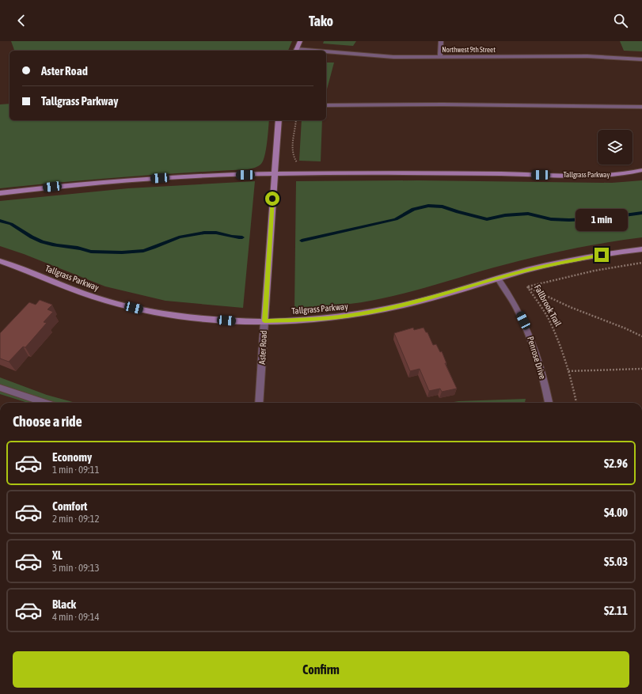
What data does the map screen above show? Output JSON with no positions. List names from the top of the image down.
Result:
{
  "streets": {
    "street": [
      "Northwest 9th Street",
      "Tallgrass Parkway",
      "Aster Road",
      "Penrose Drive"
    ],
    "path": ["Fallbrook Trail"]
  },
  "crossings": [
    ["Tallgrass Parkway", "Aster Road"],
    ["Tallgrass Parkway", "Penrose Drive"]
  ],
  "page": {
    "header": "Tako",
    "banner": ["Aster Road", "Tallgrass Parkway"],
    "bubble": "1 min",
    "heading": "Choose a ride",
    "list": [
      {
        "name": "Economy",
        "note": "1 min · 09:11",
        "value": "$2.96"
      },
      {
        "name": "Comfort",
        "note": "2 min · 09:12",
        "value": "$4.00"
      },
      {
        "name": "XL",
        "note": "3 min · 09:13",
        "value": "$5.03"
      },
      {
        "name": "Black",
        "note": "4 min · 09:14",
        "value": "$2.11"
      }
    ],
    "buttons": "Confirm"
  }
}
